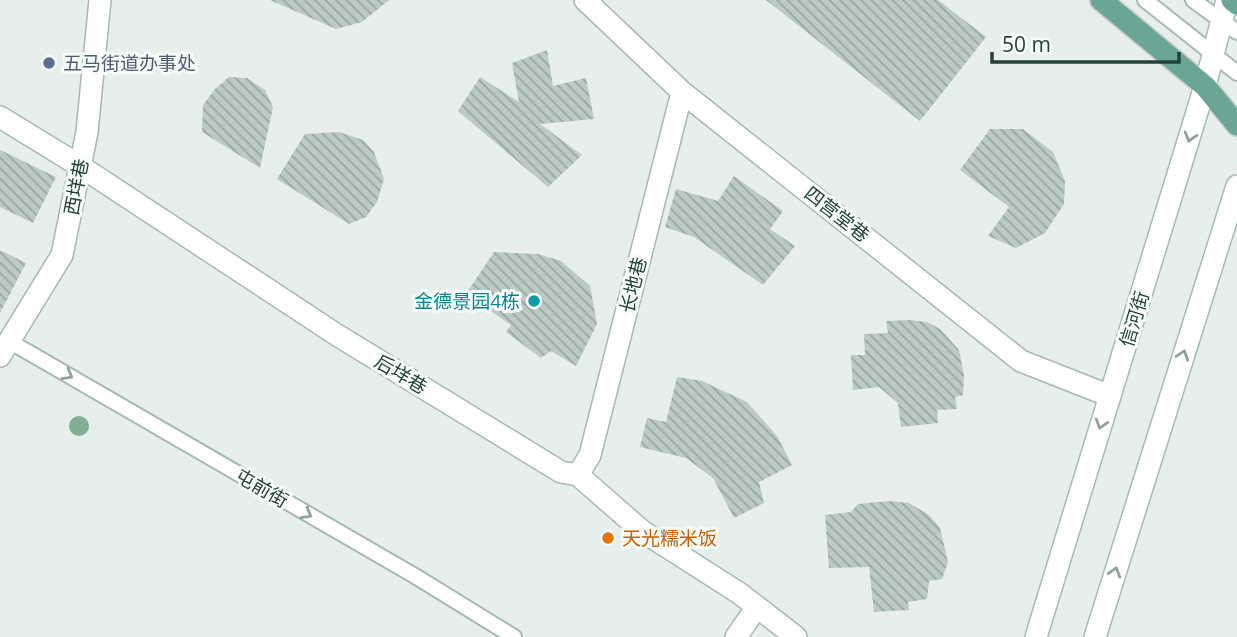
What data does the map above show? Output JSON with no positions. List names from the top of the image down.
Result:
{
  "streets": {
    "street": [
      "西垟巷",
      "四营堂巷",
      "长地巷",
      "信河街",
      "后垟巷"
    ],
    "lane": ["屯前街"]
  },
  "crossings": [
    ["西垟巷", "后垟巷"],
    ["西垟巷", "屯前街"],
    ["四营堂巷", "长地巷"],
    ["四营堂巷", "信河街"],
    ["长地巷", "后垟巷"]
  ],
  "one_way": ["屯前街"],
  "places": ["五马街道办事处", "金德景园4栋", "天光糯米饭"],
  "scale_bar": "50 m"
}
